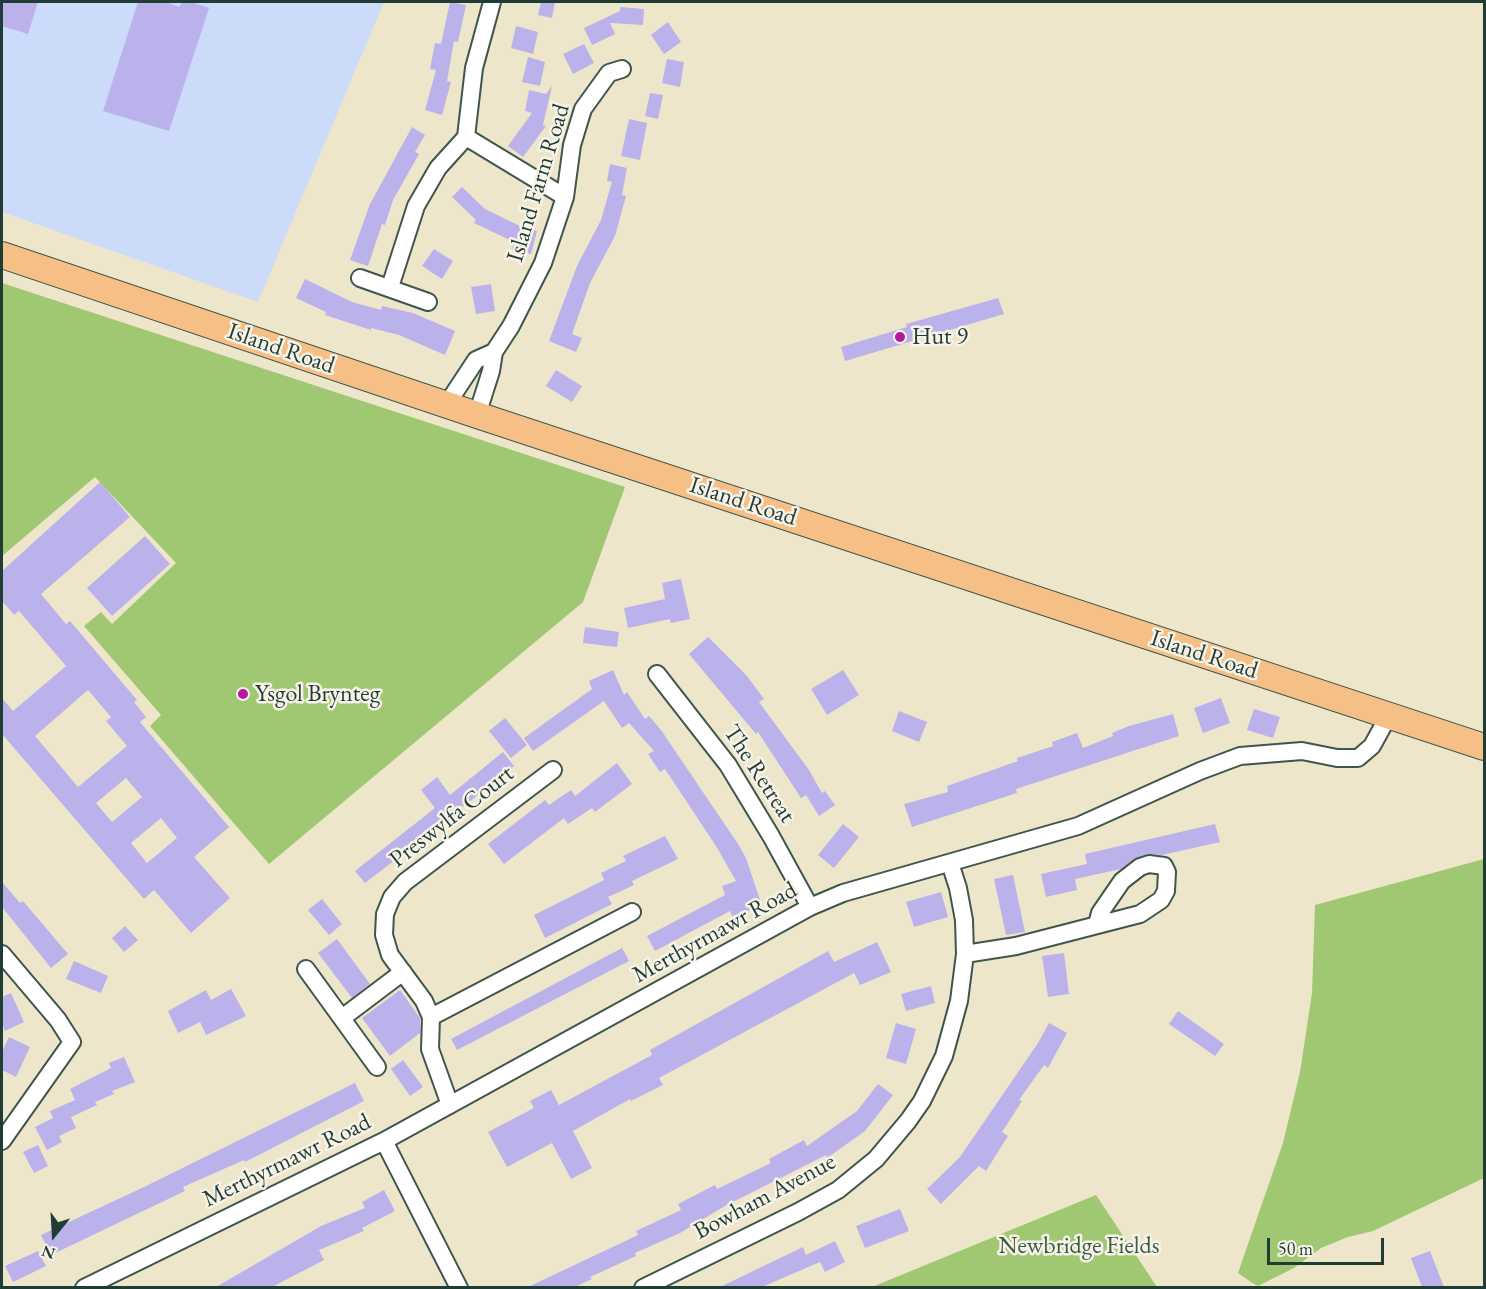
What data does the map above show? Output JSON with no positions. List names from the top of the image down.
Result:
{
  "streets": {
    "main road": ["Island Road"],
    "street": [
      "Island Farm Road",
      "The Retreat",
      "Preswylfa Court",
      "Merthyrmawr Road",
      "Bowham Avenue"
    ]
  },
  "crossings": [
    ["Island Farm Road", "Island Road"],
    ["Island Road", "Merthyrmawr Road"],
    ["The Retreat", "Merthyrmawr Road"],
    ["Merthyrmawr Road", "Bowham Avenue"]
  ],
  "parks": ["Newbridge Fields"],
  "places": ["Hut 9", "Ysgol Brynteg"],
  "scale_bar": "50 m",
  "north": "bottom"
}
